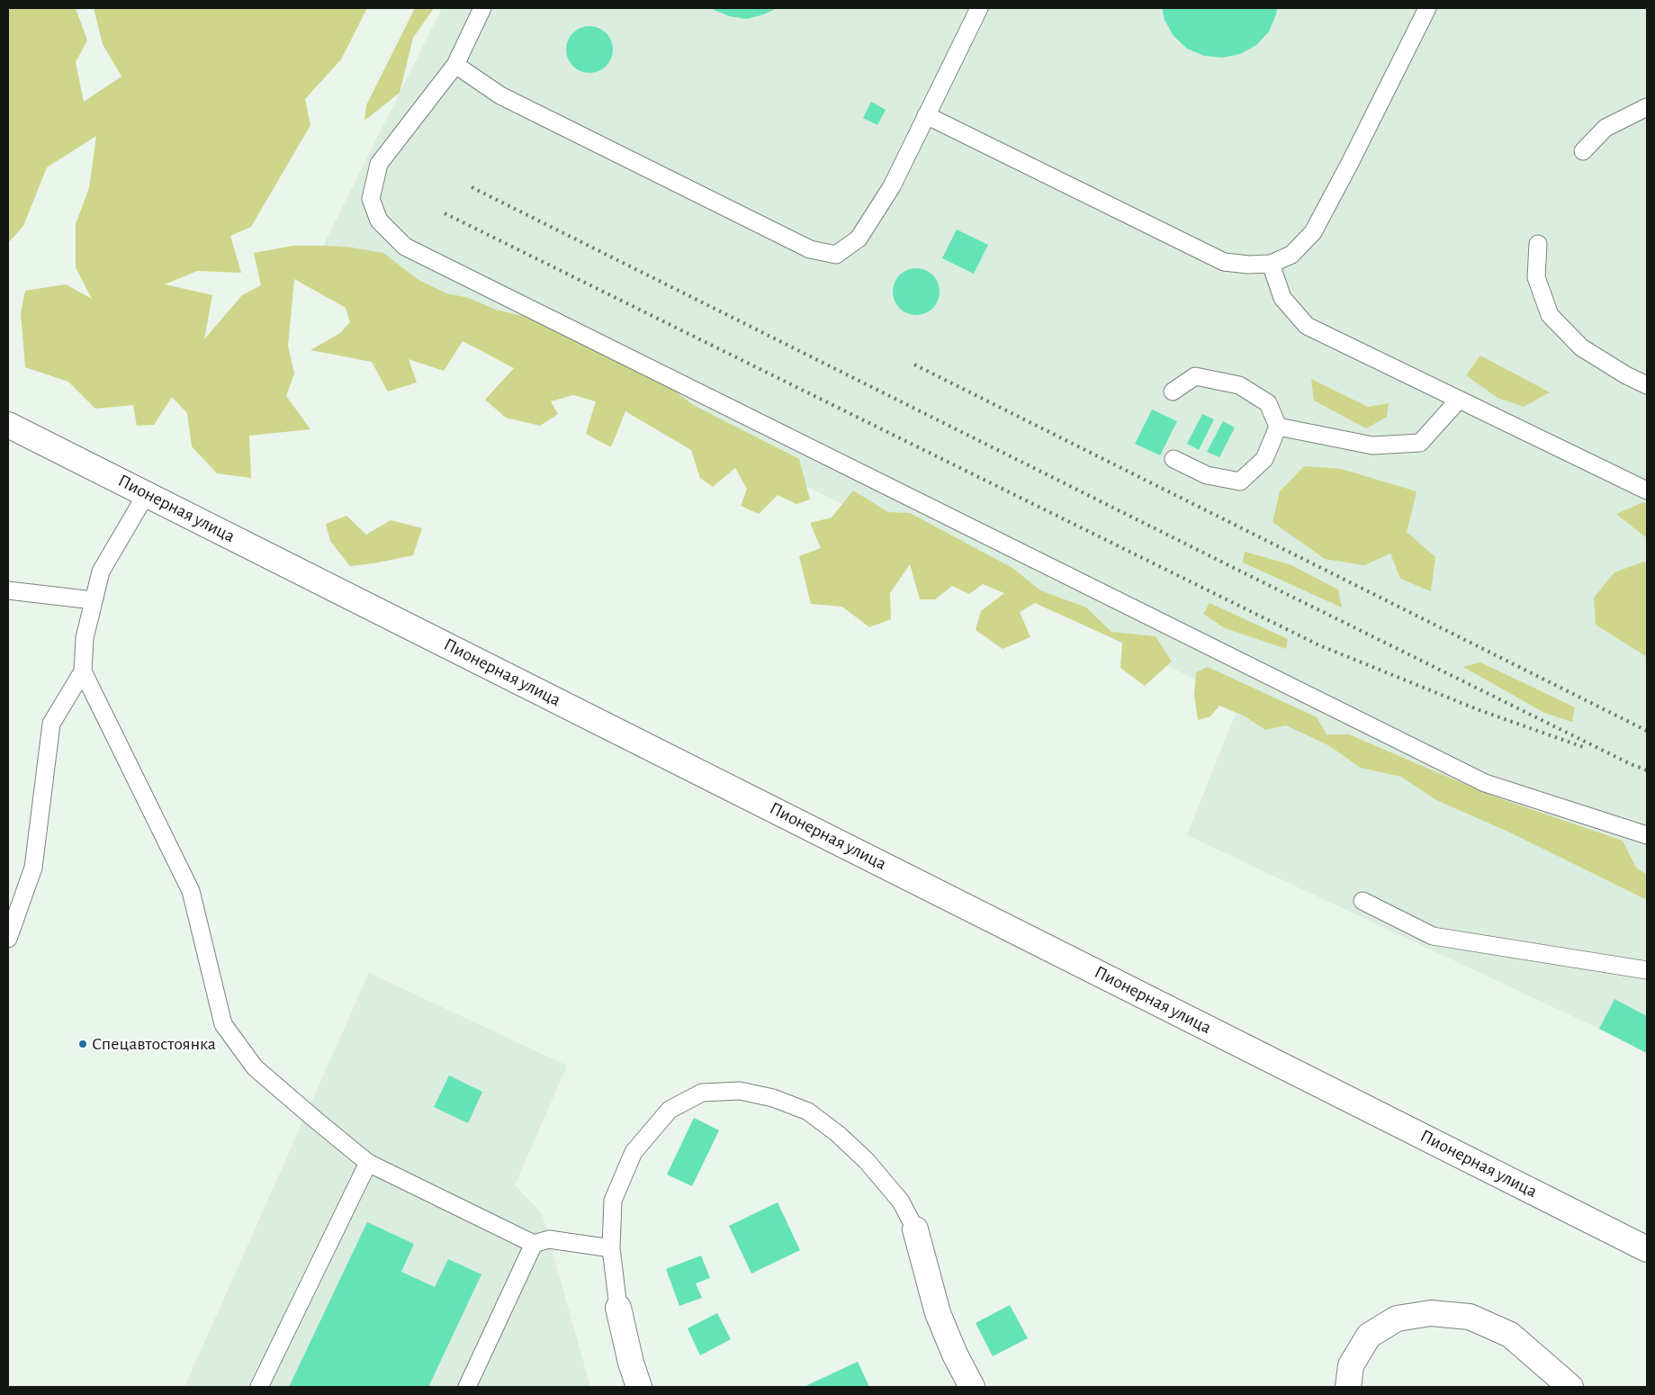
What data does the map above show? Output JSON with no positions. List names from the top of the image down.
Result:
{
  "streets": {
    "street": ["Пионерная улица"]
  },
  "places": ["Спецавтостоянка"]
}
